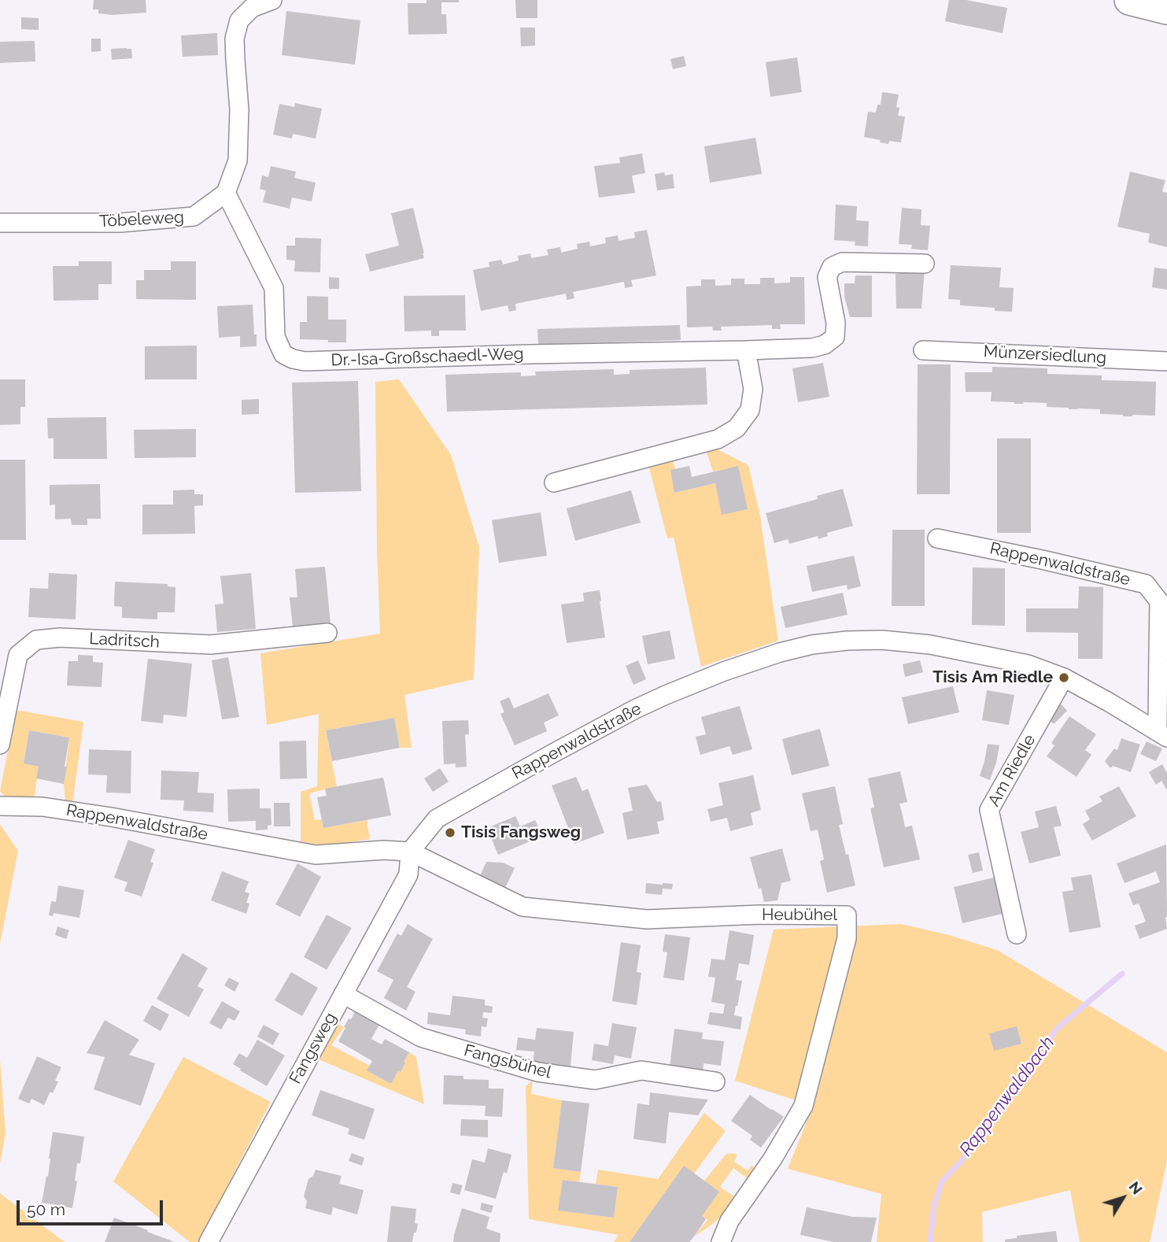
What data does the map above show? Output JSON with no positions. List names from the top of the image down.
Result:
{
  "streets": {
    "street": [
      "Töbeleweg",
      "Münzersiedlung",
      "Dr.-Isa-Großschaedl-Weg",
      "Rappenwaldstraße",
      "Ladritsch",
      "Am Riedle",
      "Heubühel",
      "Fangsweg",
      "Fangsbühel"
    ]
  },
  "crossings": [
    ["Töbeleweg", "Dr.-Isa-Großschaedl-Weg"],
    ["Rappenwaldstraße", "Am Riedle"],
    ["Rappenwaldstraße", "Heubühel"],
    ["Rappenwaldstraße", "Fangsweg"],
    ["Heubühel", "Fangsweg"],
    ["Fangsweg", "Fangsbühel"]
  ],
  "water": ["Rappenwaldbach"],
  "places": ["Tisis Am Riedle", "Tisis Fangsweg"],
  "scale_bar": "50 m",
  "north": "top right"
}
